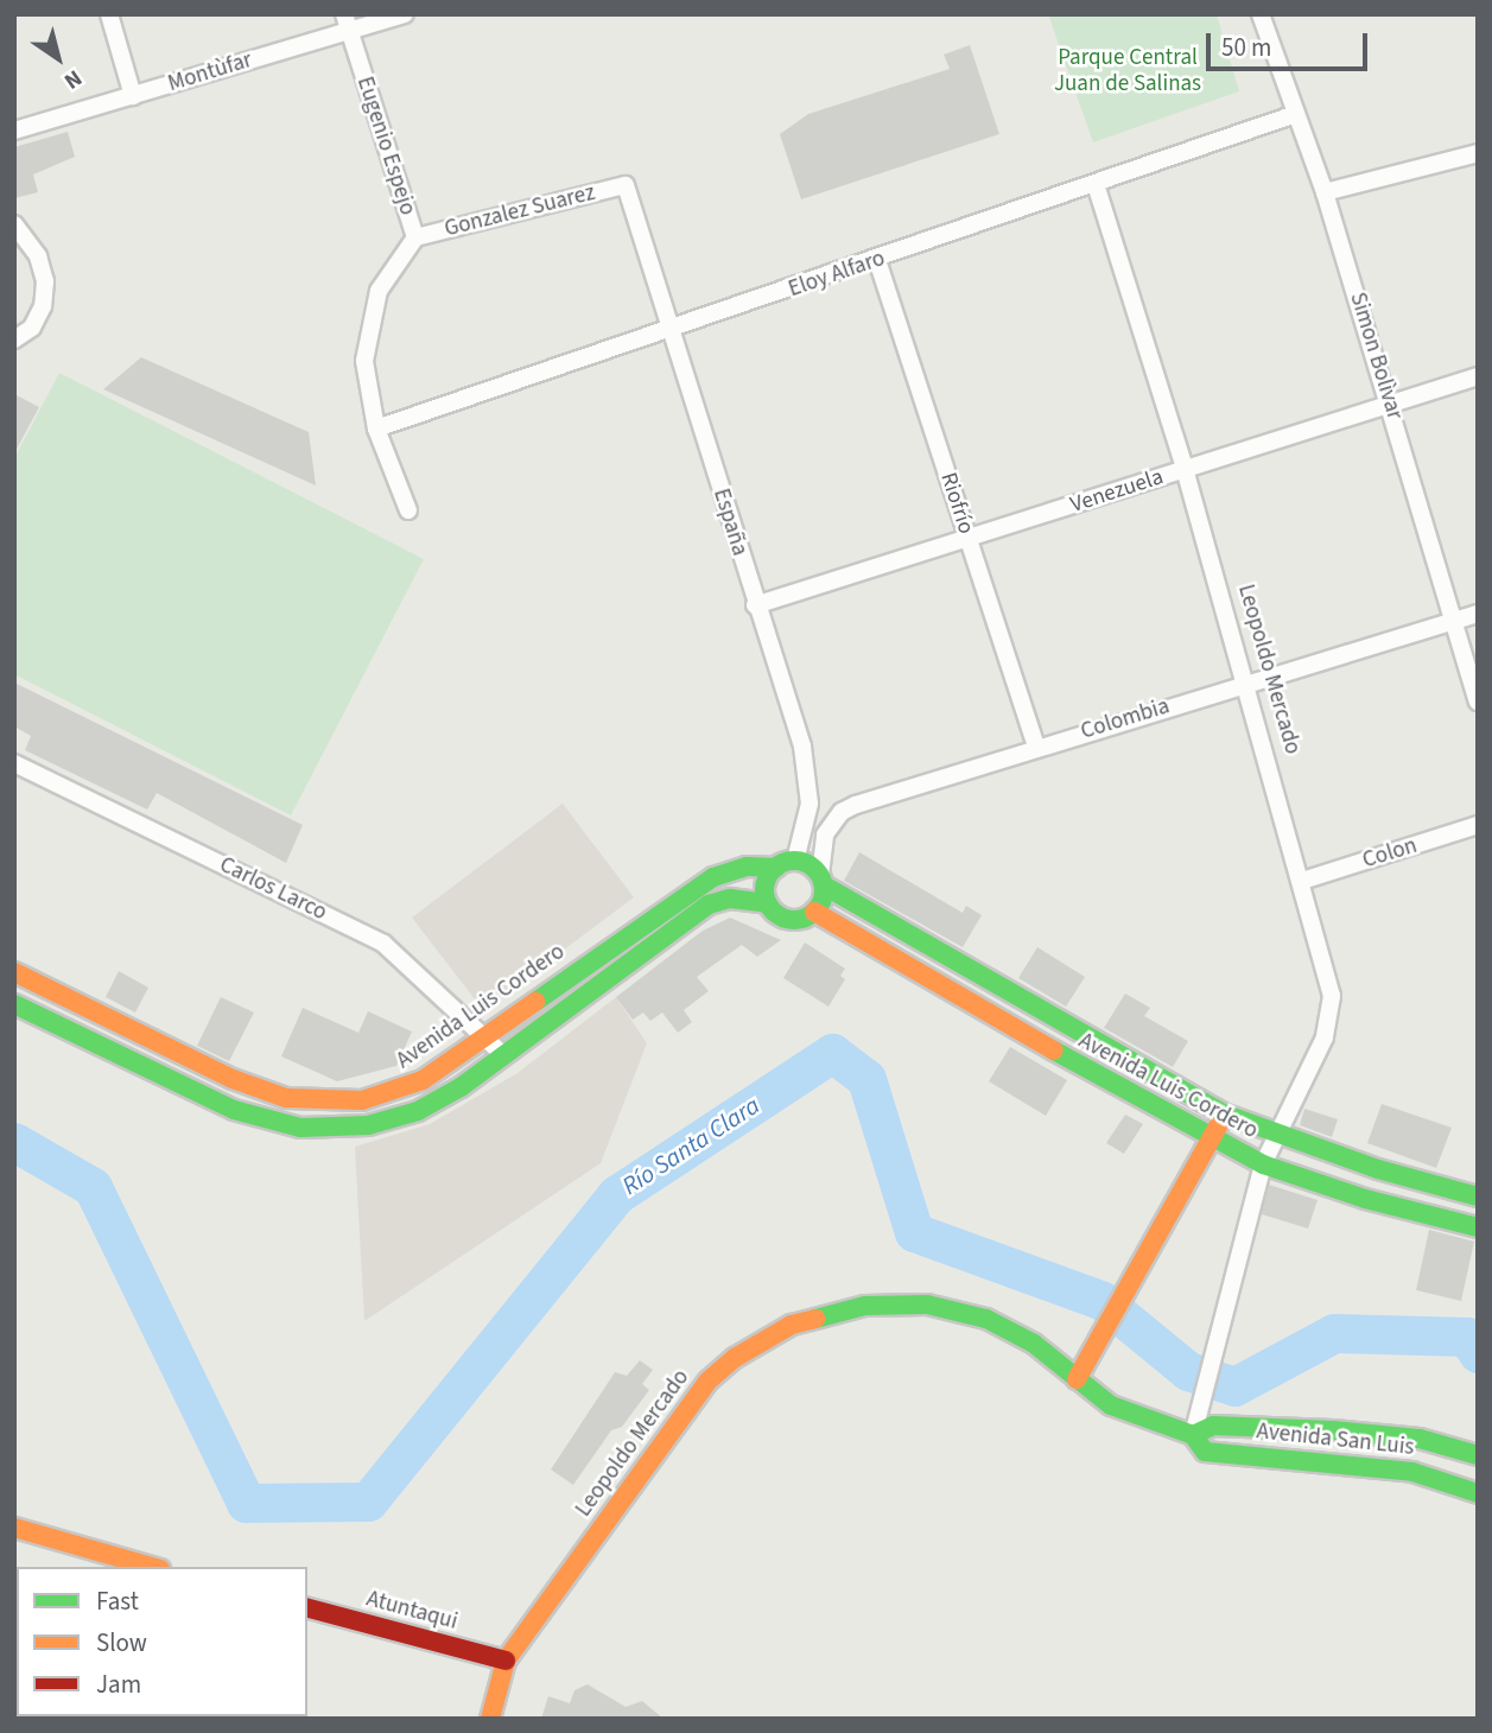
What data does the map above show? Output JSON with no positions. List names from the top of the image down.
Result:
{
  "streets": {
    "main road": [
      "Leopoldo Mercado",
      "Avenida Luis Cordero",
      "Avenida San Luis",
      "Atuntaqui"
    ],
    "street": [
      "Montùfar",
      "Eugenio Espejo",
      "Gonzalez Suarez",
      "Eloy Alfaro",
      "Simon Bolìvar",
      "Venezuela",
      "Riofrío",
      "España",
      "Colombia",
      "Colon",
      "Carlos Larco"
    ]
  },
  "crossings": [
    ["Montùfar", "Eugenio Espejo"],
    ["Eugenio Espejo", "Gonzalez Suarez"],
    ["Eugenio Espejo", "Eloy Alfaro"],
    ["Gonzalez Suarez", "España"],
    ["Eloy Alfaro", "Simon Bolìvar"],
    ["Eloy Alfaro", "Riofrío"],
    ["Eloy Alfaro", "España"],
    ["Eloy Alfaro", "Leopoldo Mercado"],
    ["Simon Bolìvar", "Venezuela"],
    ["Simon Bolìvar", "Colombia"],
    ["Venezuela", "Riofrío"],
    ["Venezuela", "España"],
    ["Venezuela", "Leopoldo Mercado"],
    ["Riofrío", "Colombia"],
    ["España", "Colombia"],
    ["España", "Avenida Luis Cordero"],
    ["Leopoldo Mercado", "Colombia"],
    ["Leopoldo Mercado", "Colon"],
    ["Leopoldo Mercado", "Avenida Luis Cordero"],
    ["Leopoldo Mercado", "Avenida San Luis"],
    ["Leopoldo Mercado", "Atuntaqui"],
    ["Colombia", "Avenida Luis Cordero"],
    ["Carlos Larco", "Avenida Luis Cordero"]
  ],
  "water": ["Río Santa Clara"],
  "parks": ["Parque Central Juan de Salinas"],
  "legend": ["Fast", "Slow", "Jam"],
  "scale_bar": "50 m",
  "north": "bottom right"
}
